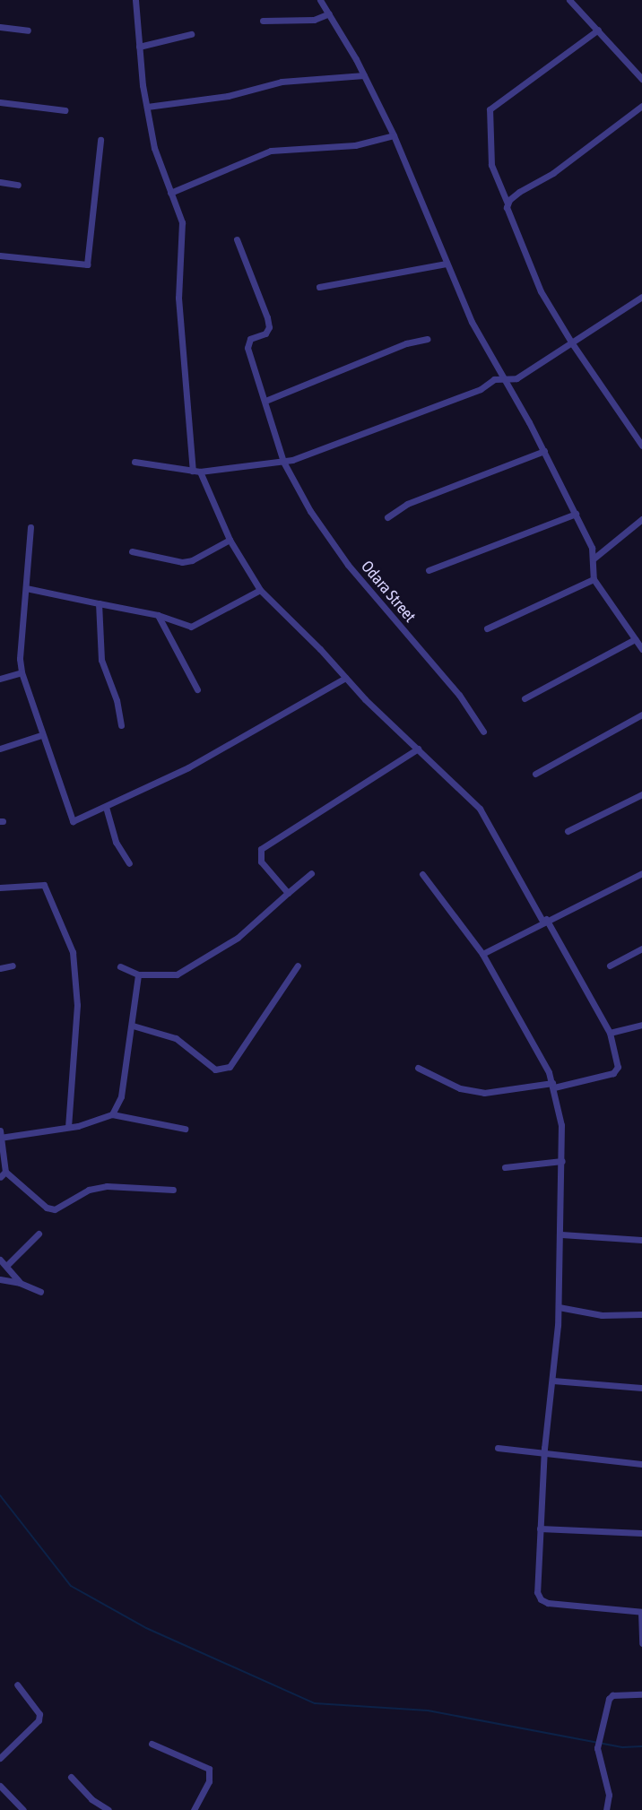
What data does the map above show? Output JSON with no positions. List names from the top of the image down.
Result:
{
  "streets": {
    "street": ["Odara Street"]
  }
}
